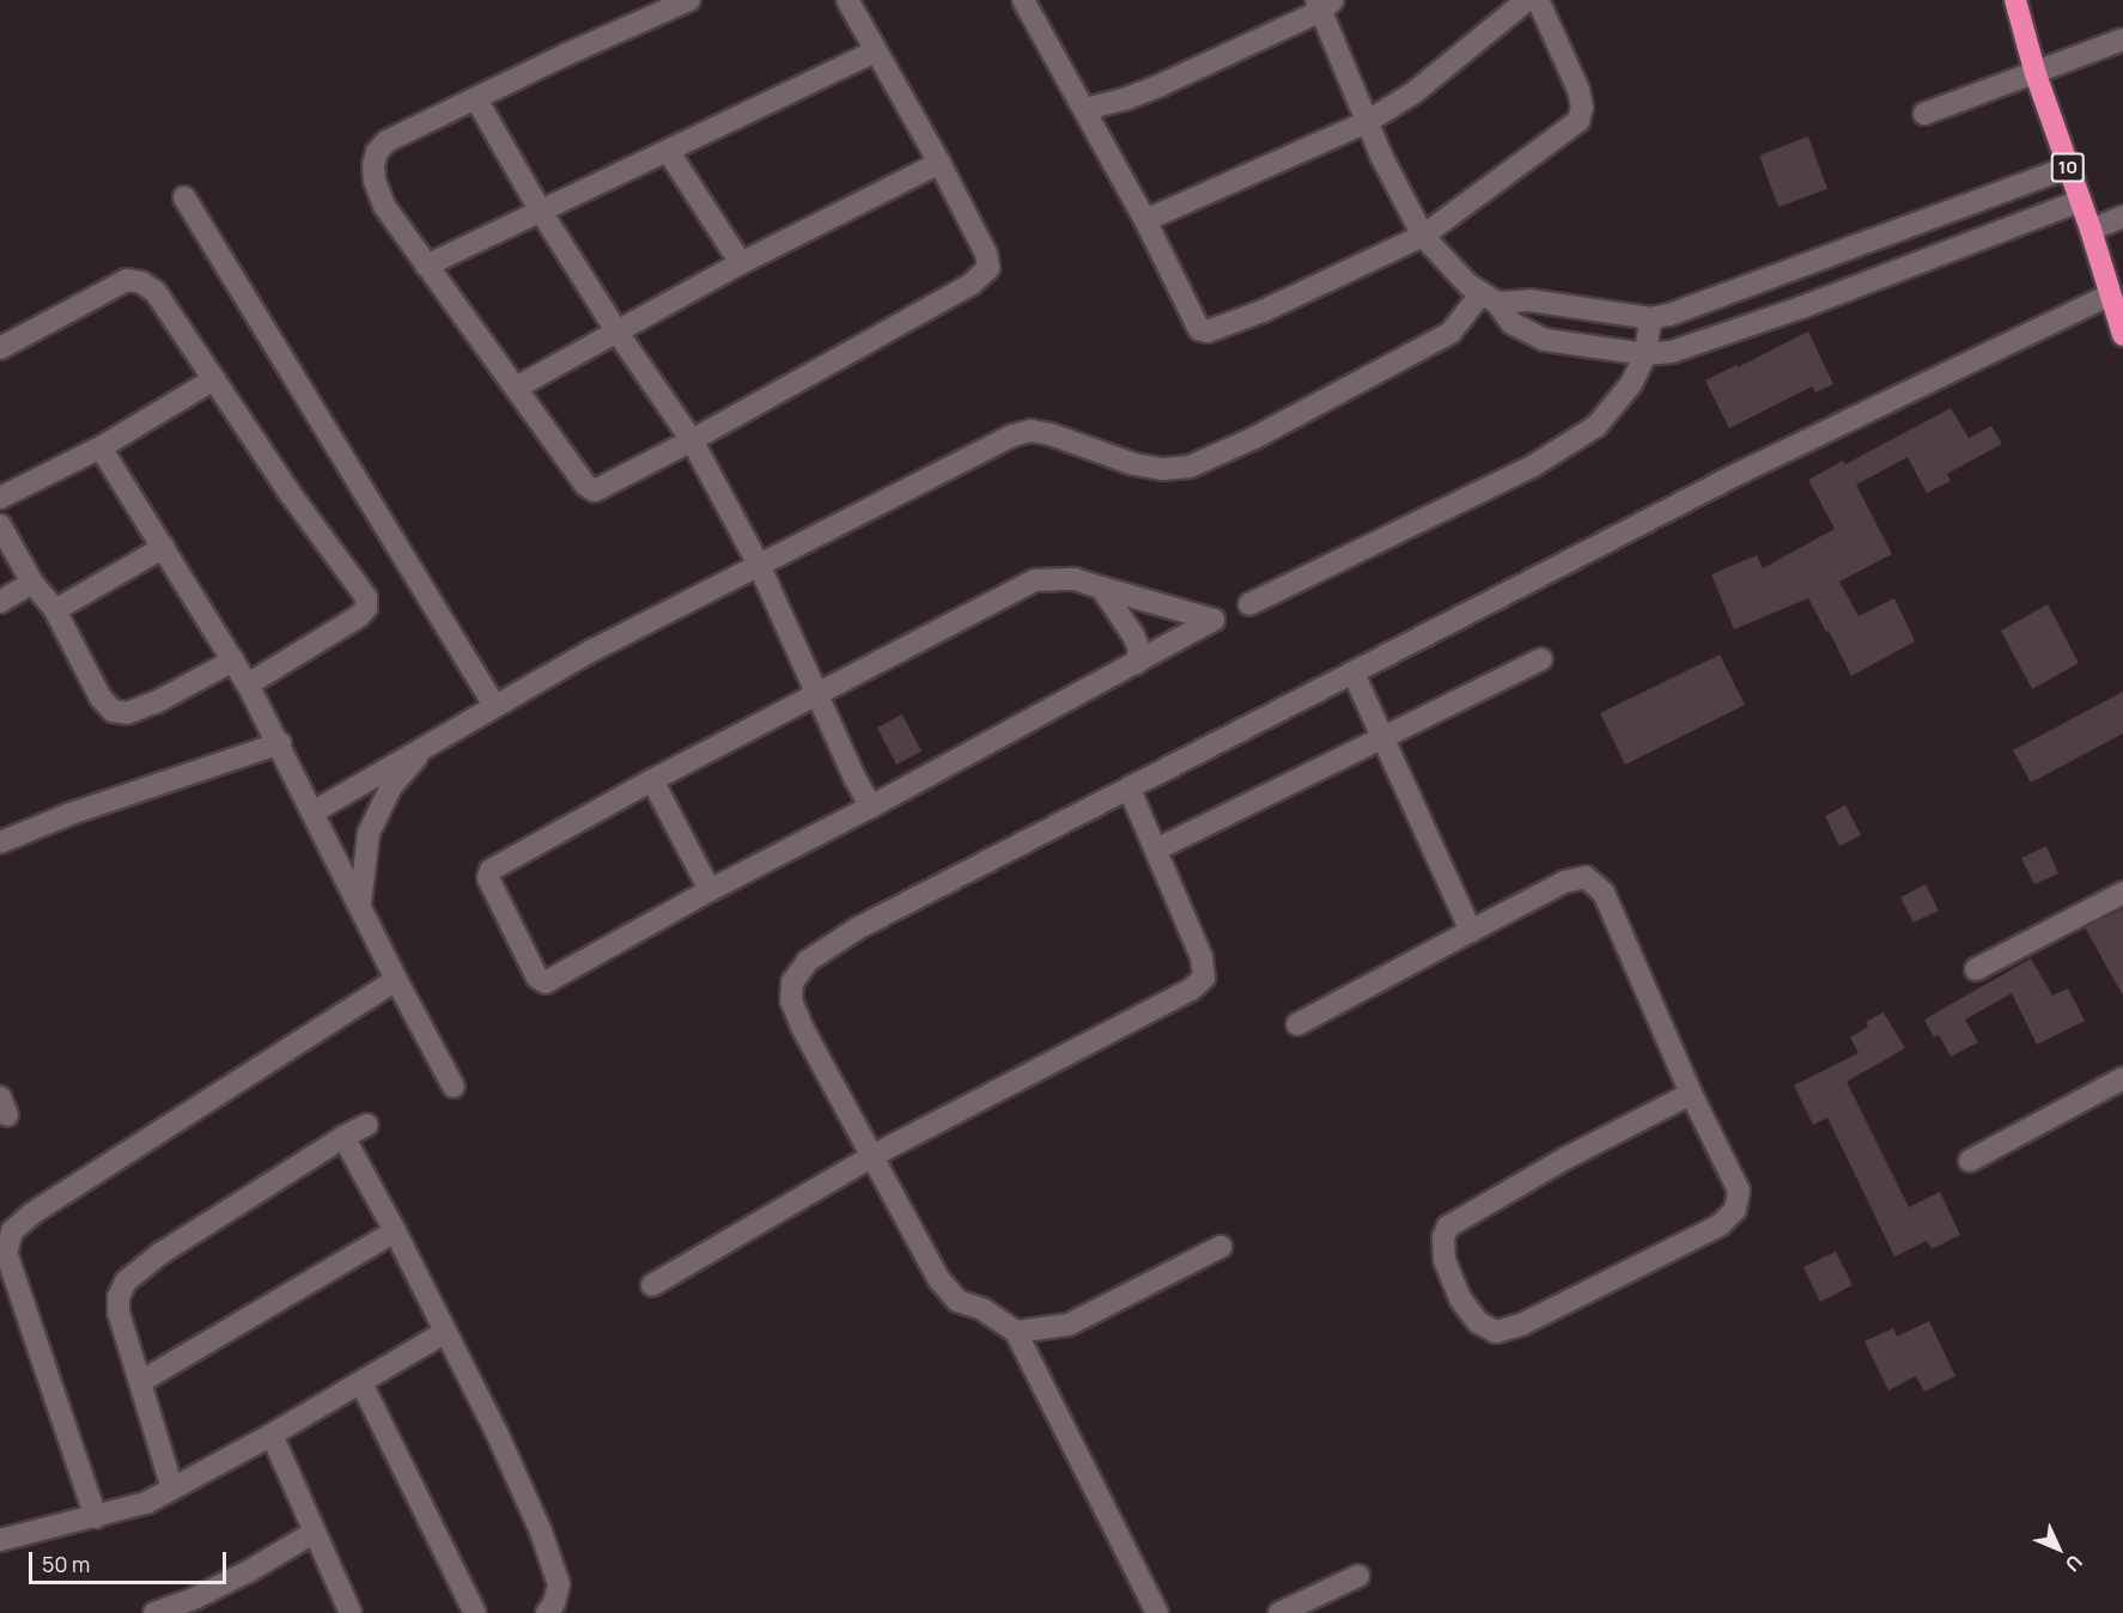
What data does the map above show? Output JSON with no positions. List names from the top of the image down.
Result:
{
  "streets": {
    "highway": ["10"]
  },
  "scale_bar": "50 m",
  "north": "bottom right"
}
